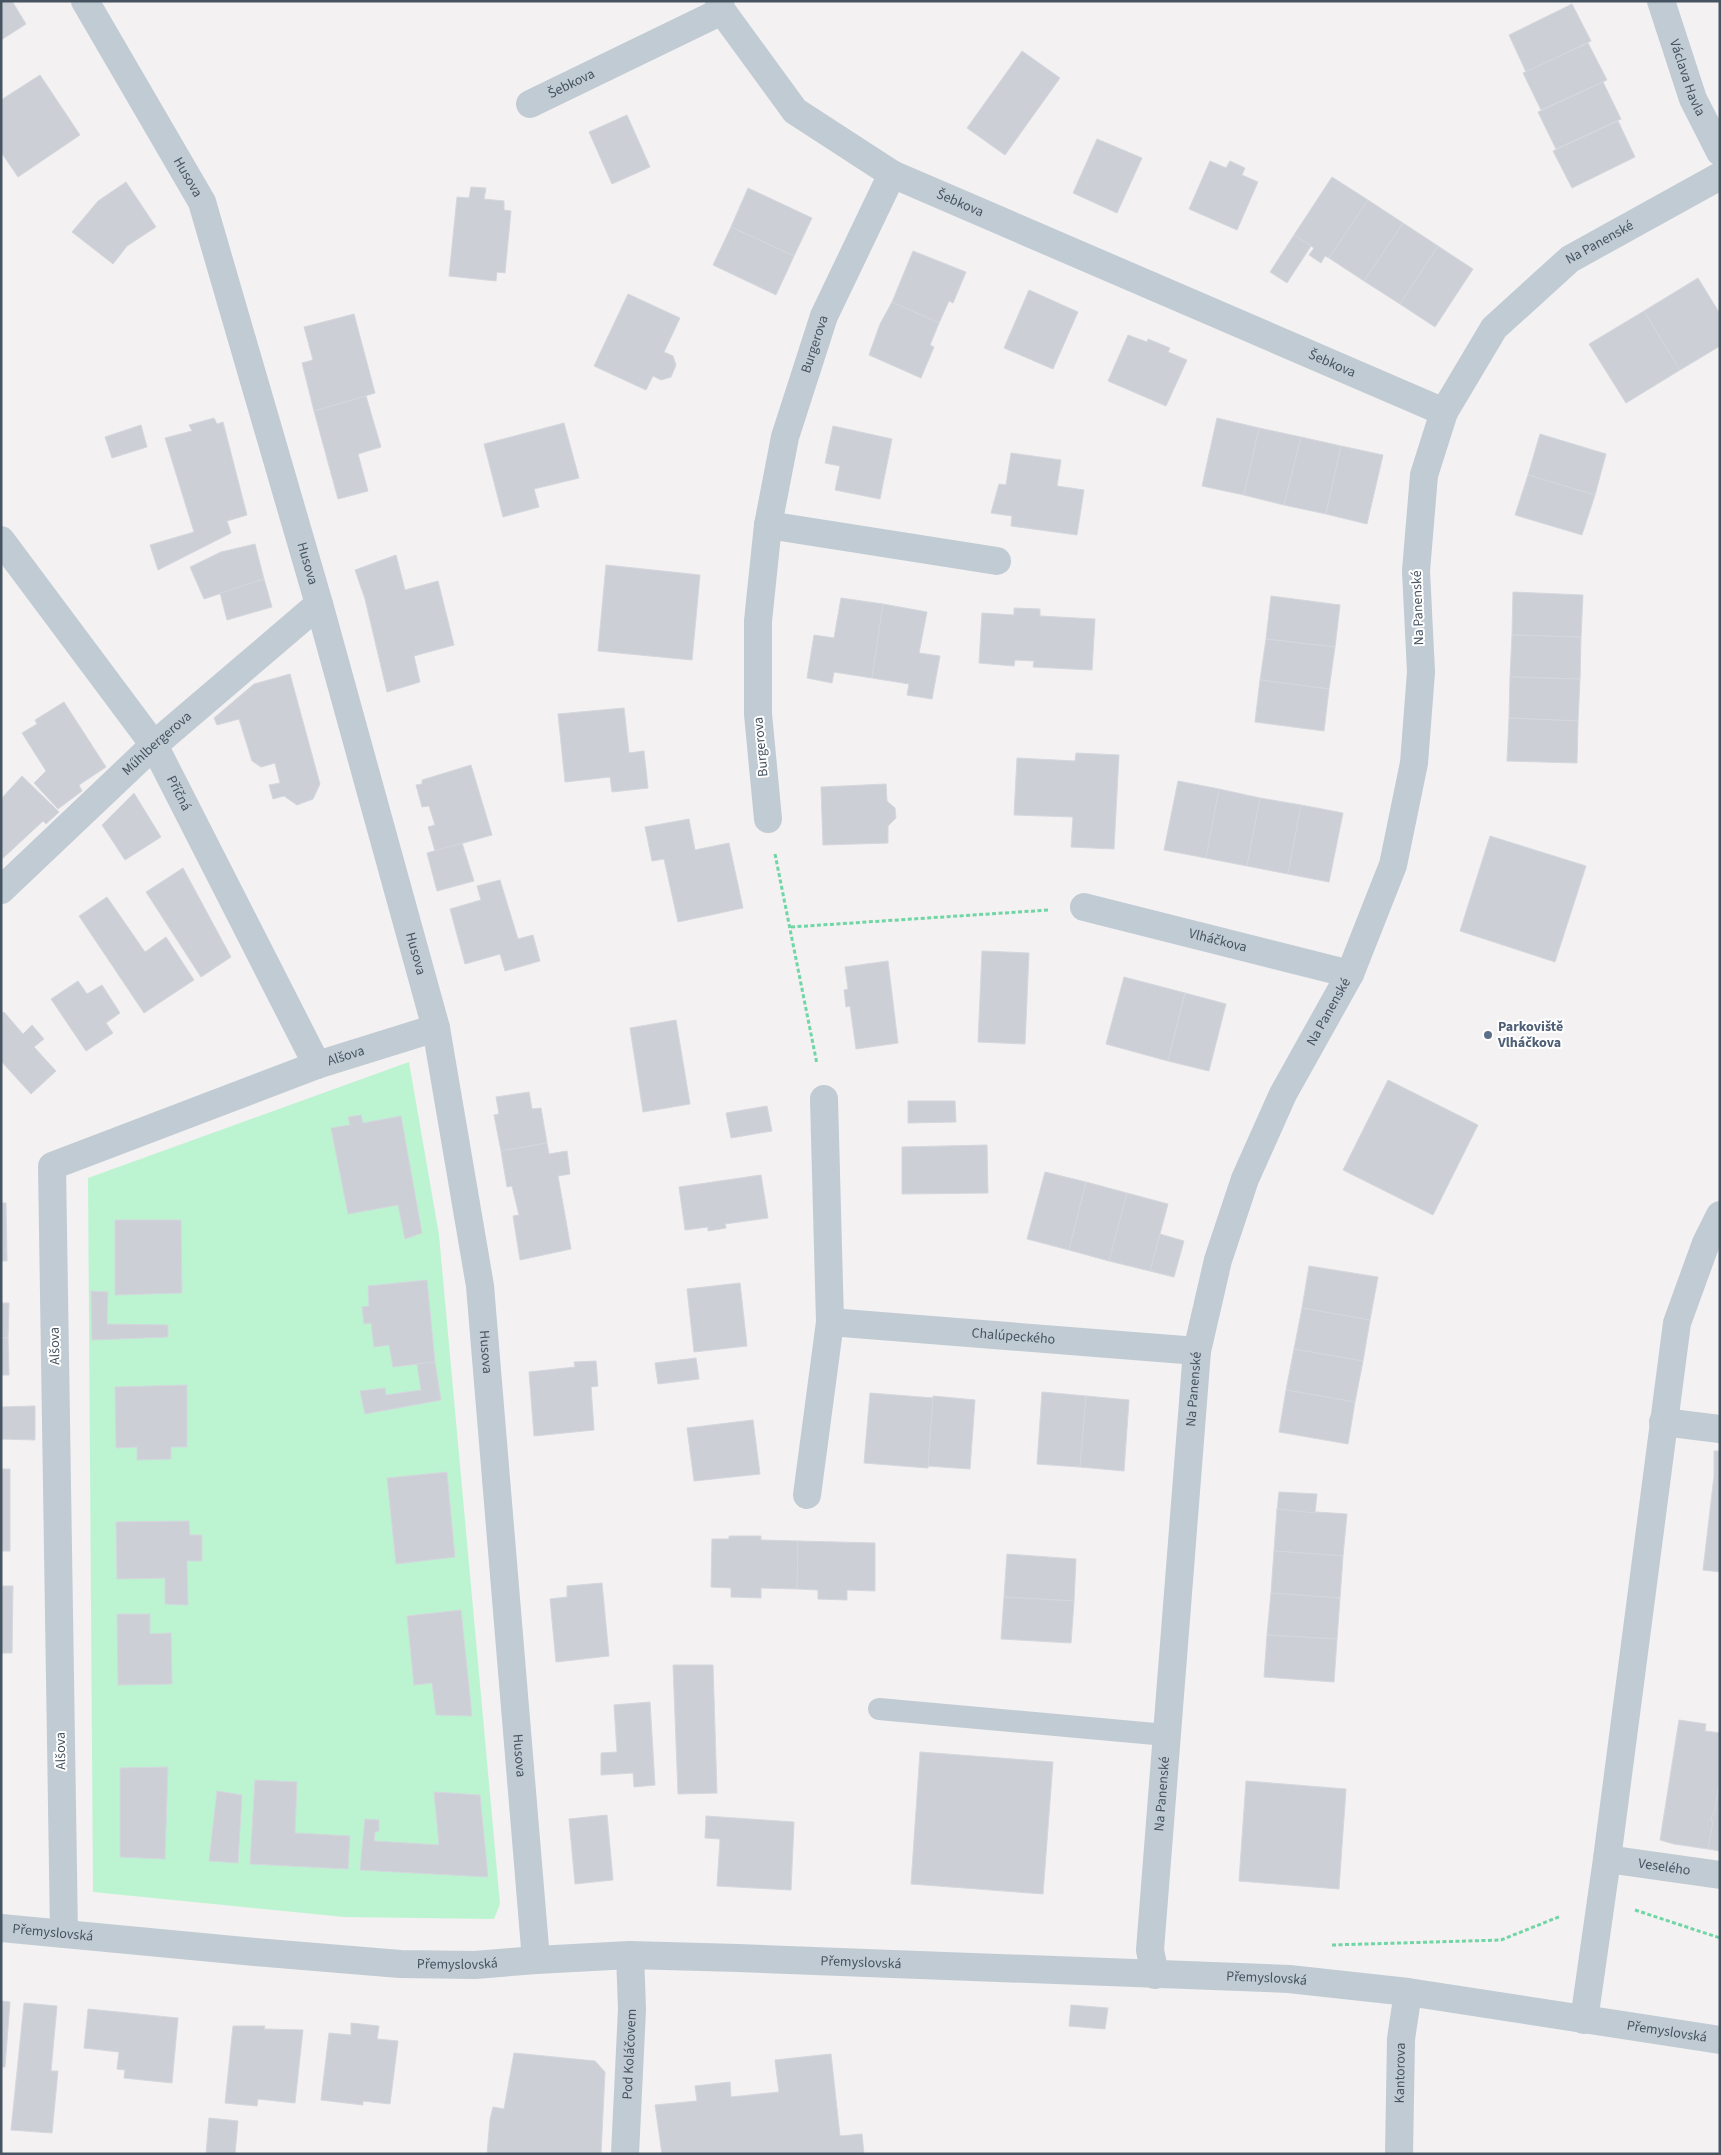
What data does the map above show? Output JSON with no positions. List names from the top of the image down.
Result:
{
  "streets": {
    "street": [
      "Václava Havla",
      "Šebkova",
      "Husova",
      "Na Panenské",
      "Burgerova",
      "Műhlbergerova",
      "Příčná",
      "Vlháčkova",
      "Alšova",
      "Chalúpeckého",
      "Veselého",
      "Přemyslovská",
      "Pod Koláčovem",
      "Kantorova"
    ]
  },
  "crossings": [
    ["Šebkova", "Na Panenské"],
    ["Šebkova", "Burgerova"],
    ["Husova", "Műhlbergerova"],
    ["Husova", "Alšova"],
    ["Husova", "Přemyslovská"],
    ["Na Panenské", "Vlháčkova"],
    ["Na Panenské", "Chalúpeckého"],
    ["Na Panenské", "Přemyslovská"],
    ["Műhlbergerova", "Příčná"],
    ["Příčná", "Alšova"],
    ["Alšova", "Přemyslovská"],
    ["Přemyslovská", "Pod Koláčovem"],
    ["Přemyslovská", "Kantorova"]
  ],
  "places": ["Parkoviště Vlháčkova"]
}
